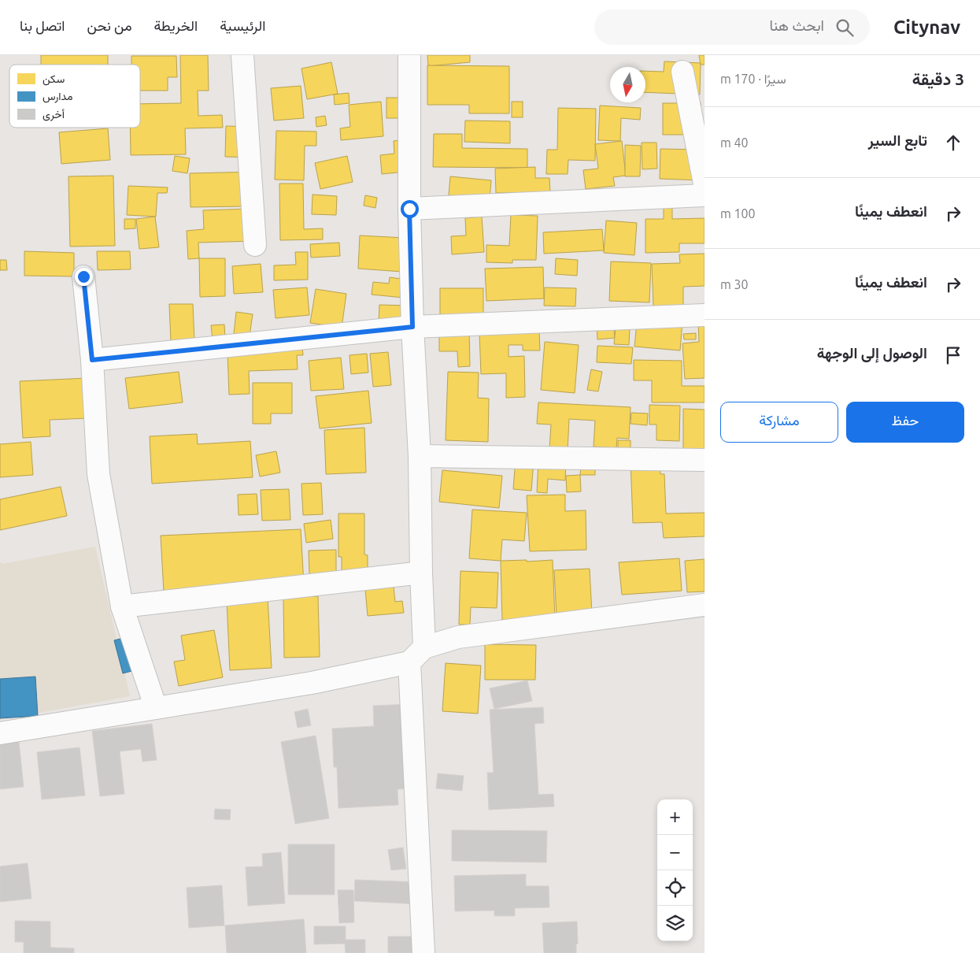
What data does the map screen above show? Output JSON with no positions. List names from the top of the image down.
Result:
{
  "legend": ["سكن", "مدارس", "أخرى"],
  "north": "bottom",
  "page": {
    "header": "Citynav",
    "search": "ابحث هنا",
    "nav": [
      "الرئيسية",
      "الخريطة",
      "من نحن",
      "اتصل بنا"
    ],
    "heading": ["3 دقيقة", "سيرًا · 170 m"],
    "list": [
      ["تابع السير", "40 m"],
      ["انعطف يمينًا", "100 m"],
      ["انعطف يمينًا", "30 m"],
      "الوصول إلى الوجهة"
    ],
    "buttons": ["حفظ", "مشاركة"],
    "map_buttons": ["+", "−"]
  }
}
